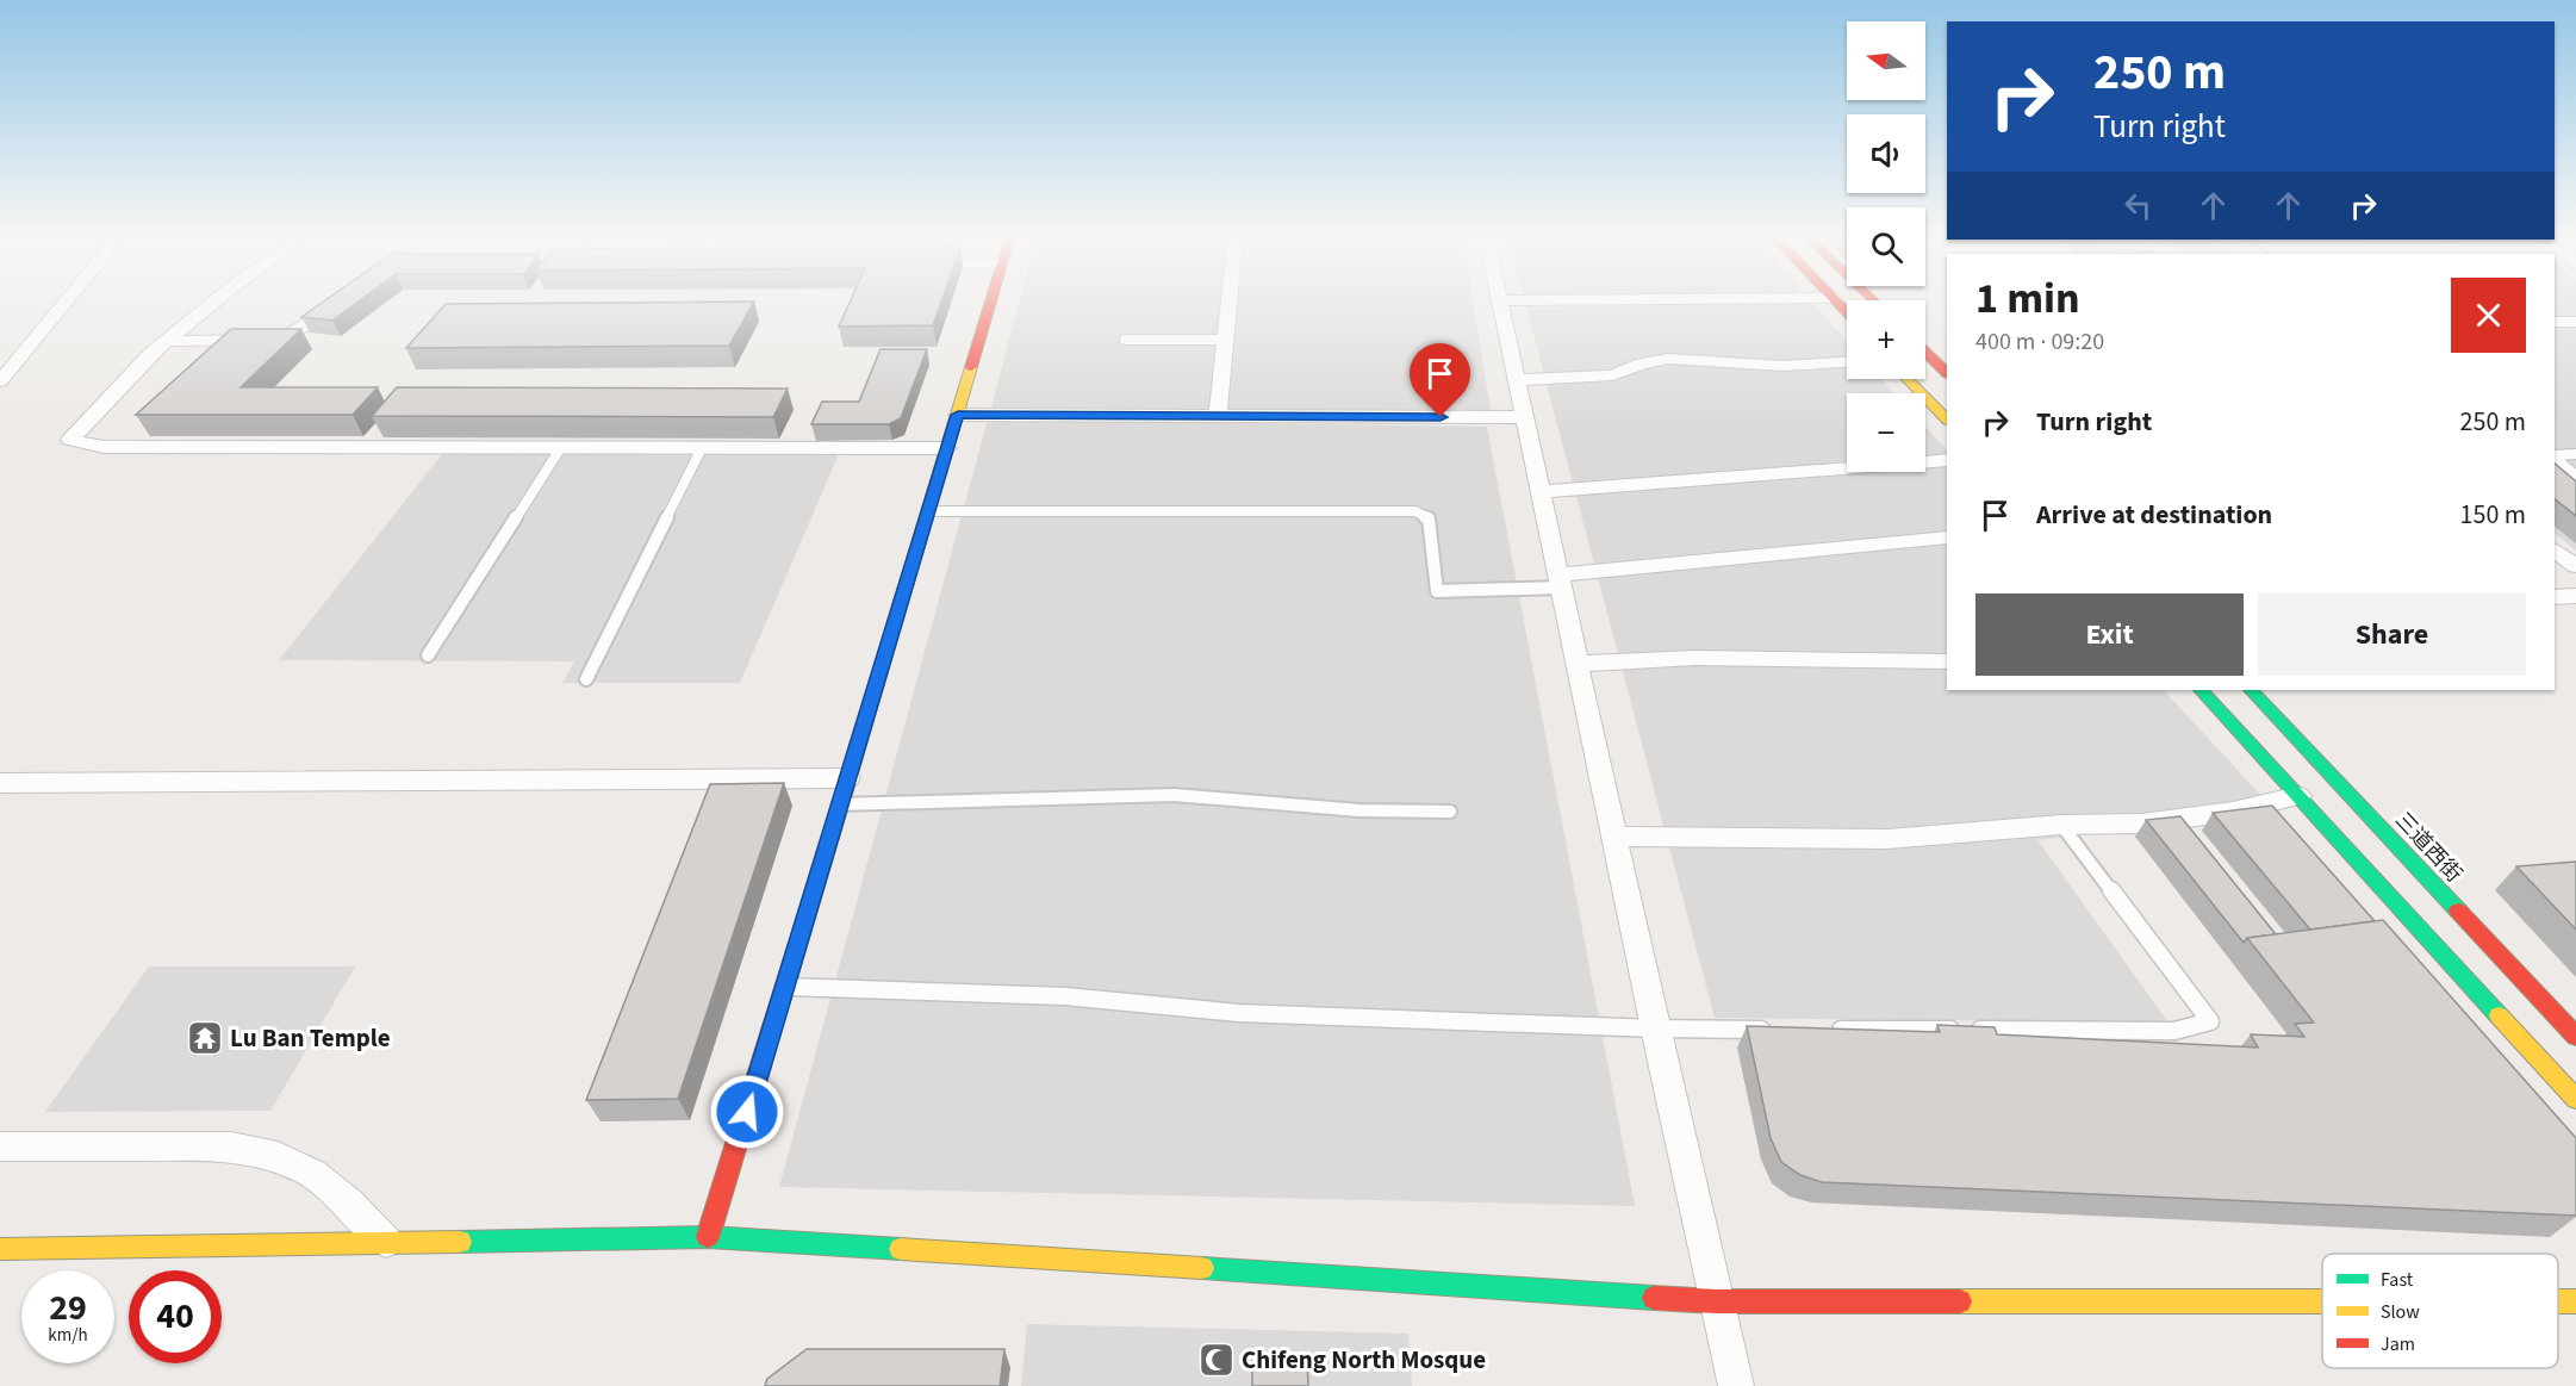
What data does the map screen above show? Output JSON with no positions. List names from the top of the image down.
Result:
{
  "streets": {
    "street": ["三道西街"]
  },
  "places": {
    "temple": ["Lu Ban Temple"],
    "mosque": ["Chifeng North Mosque"]
  },
  "legend": ["Fast", "Slow", "Jam"],
  "north": "left",
  "page": {
    "map_buttons": ["+", "−"],
    "turn": ["250 m", "Turn right"],
    "heading": ["1 min", "400 m · 09:20"],
    "list": [
      {
        "name": "Turn right",
        "value": "250 m"
      },
      {
        "name": "Arrive at destination",
        "value": "150 m"
      }
    ],
    "buttons": ["Exit", "Share"],
    "speed": "29 km/h",
    "limit": "40"
  }
}
